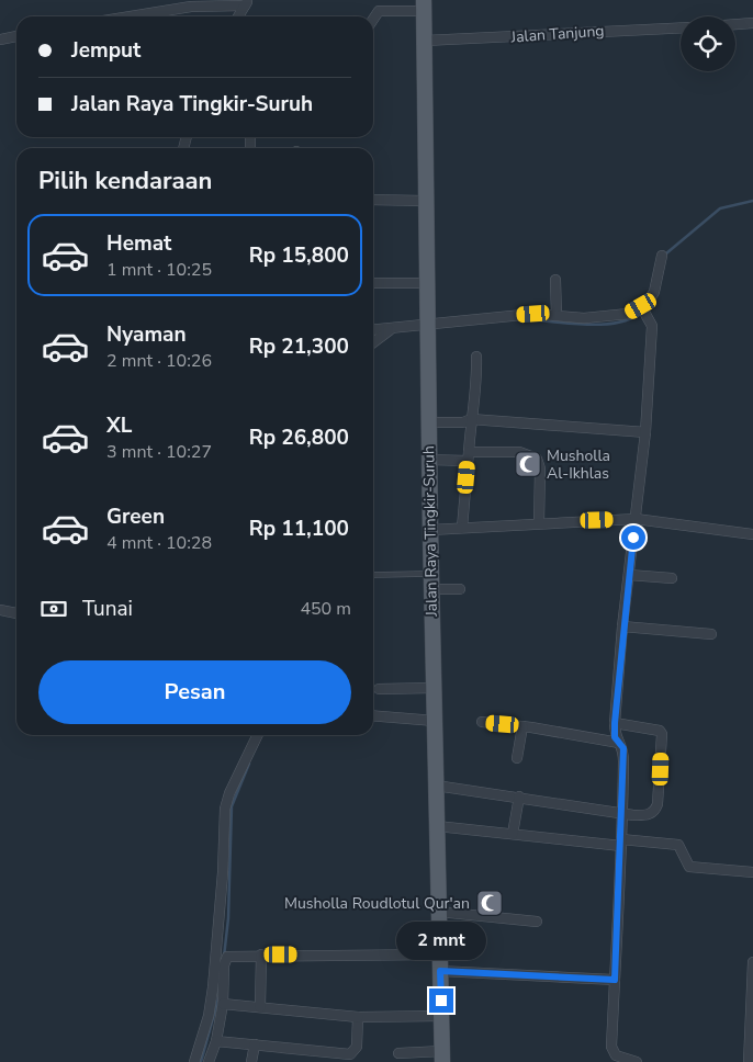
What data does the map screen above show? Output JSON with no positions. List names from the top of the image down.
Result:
{
  "streets": {
    "main road": ["Jalan Raya Tingkir-Suruh"],
    "street": ["Jalan Tanjung"]
  },
  "crossings": [
    ["Jalan Tanjung", "Jalan Raya Tingkir-Suruh"]
  ],
  "places": {
    "mosque": ["Musholla Al-Ikhlas", "Musholla Roudlotul Qur'an"]
  },
  "page": {
    "banner": ["Jemput", "Jalan Raya Tingkir-Suruh"],
    "heading": "Pilih kendaraan",
    "list": [
      {
        "name": "Hemat",
        "note": "1 mnt · 10:25",
        "value": "Rp 15,800"
      },
      {
        "name": "Nyaman",
        "note": "2 mnt · 10:26",
        "value": "Rp 21,300"
      },
      {
        "name": "XL",
        "note": "3 mnt · 10:27",
        "value": "Rp 26,800"
      },
      {
        "name": "Green",
        "note": "4 mnt · 10:28",
        "value": "Rp 11,100"
      }
    ],
    "pay": ["Tunai", "450 m"],
    "buttons": "Pesan",
    "bubble": "2 mnt"
  }
}
